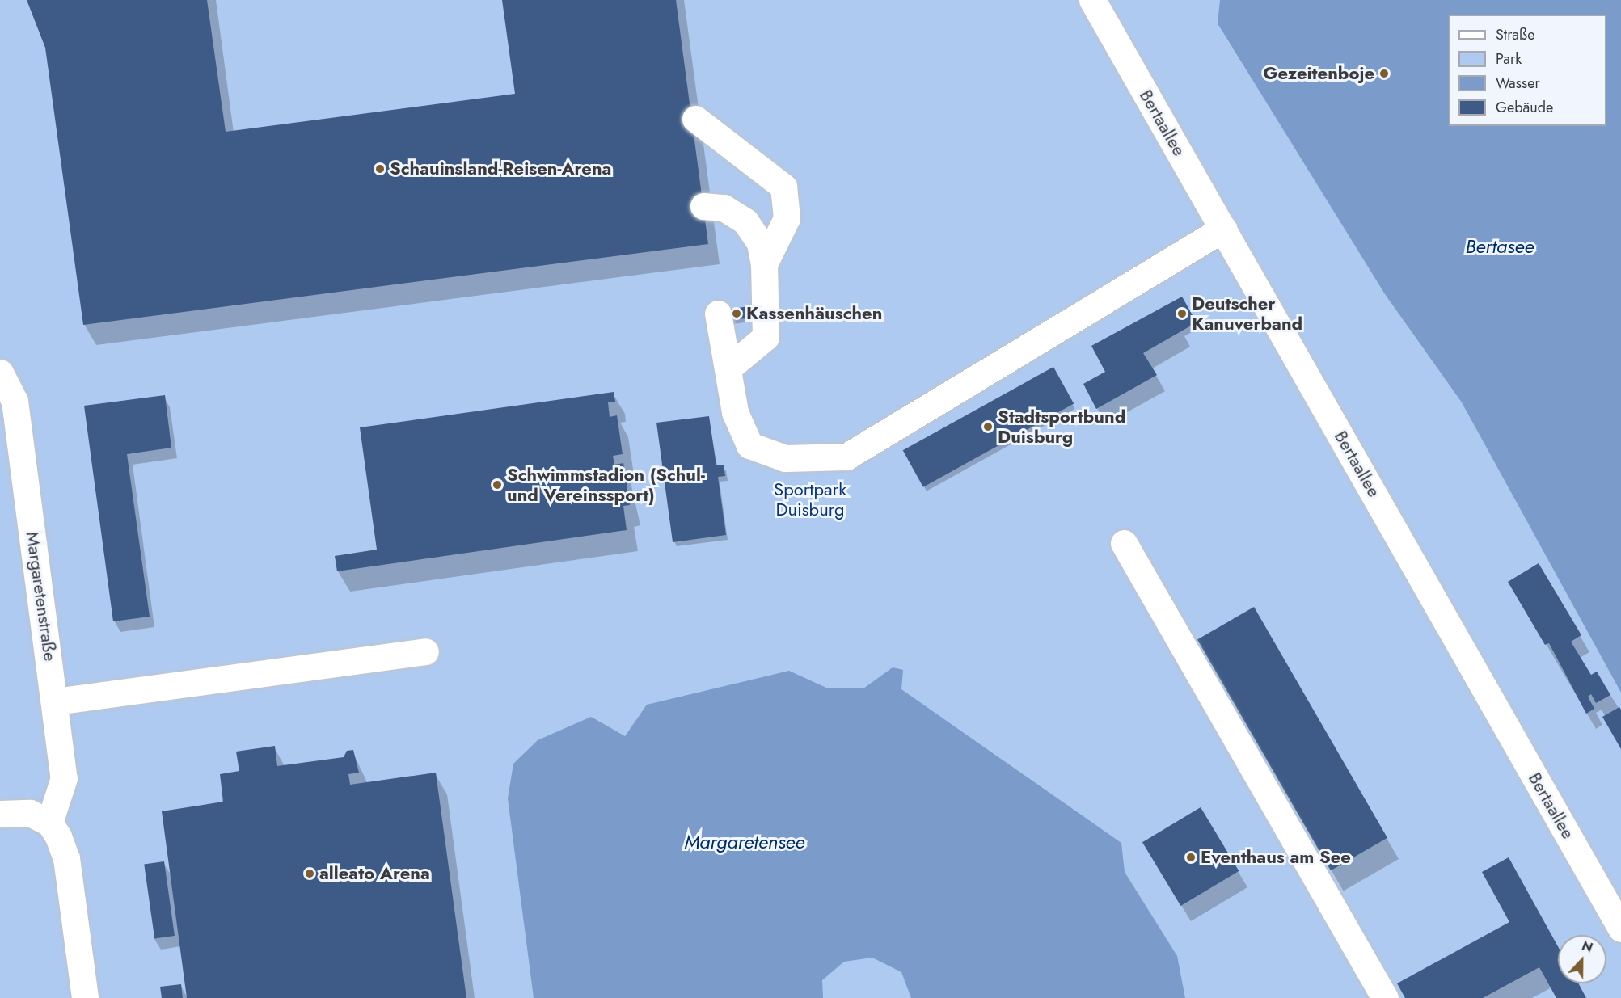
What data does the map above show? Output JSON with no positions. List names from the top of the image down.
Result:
{
  "streets": {
    "street": ["Bertaallee", "Margaretenstraße"]
  },
  "water": ["Bertasee", "Margaretensee"],
  "parks": ["Sportpark Duisburg"],
  "places": [
    "Gezeitenboje",
    "Schauinsland-Reisen-Arena",
    "Kassenhäuschen",
    "Deutscher Kanuverband",
    "Stadtsportbund Duisburg",
    "Schwimmstadion (Schul- und Vereinssport)",
    "Eventhaus am See",
    "alleato Arena"
  ],
  "legend": [
    "Straße",
    "Park",
    "Wasser",
    "Gebäude"
  ],
  "north": "top"
}
